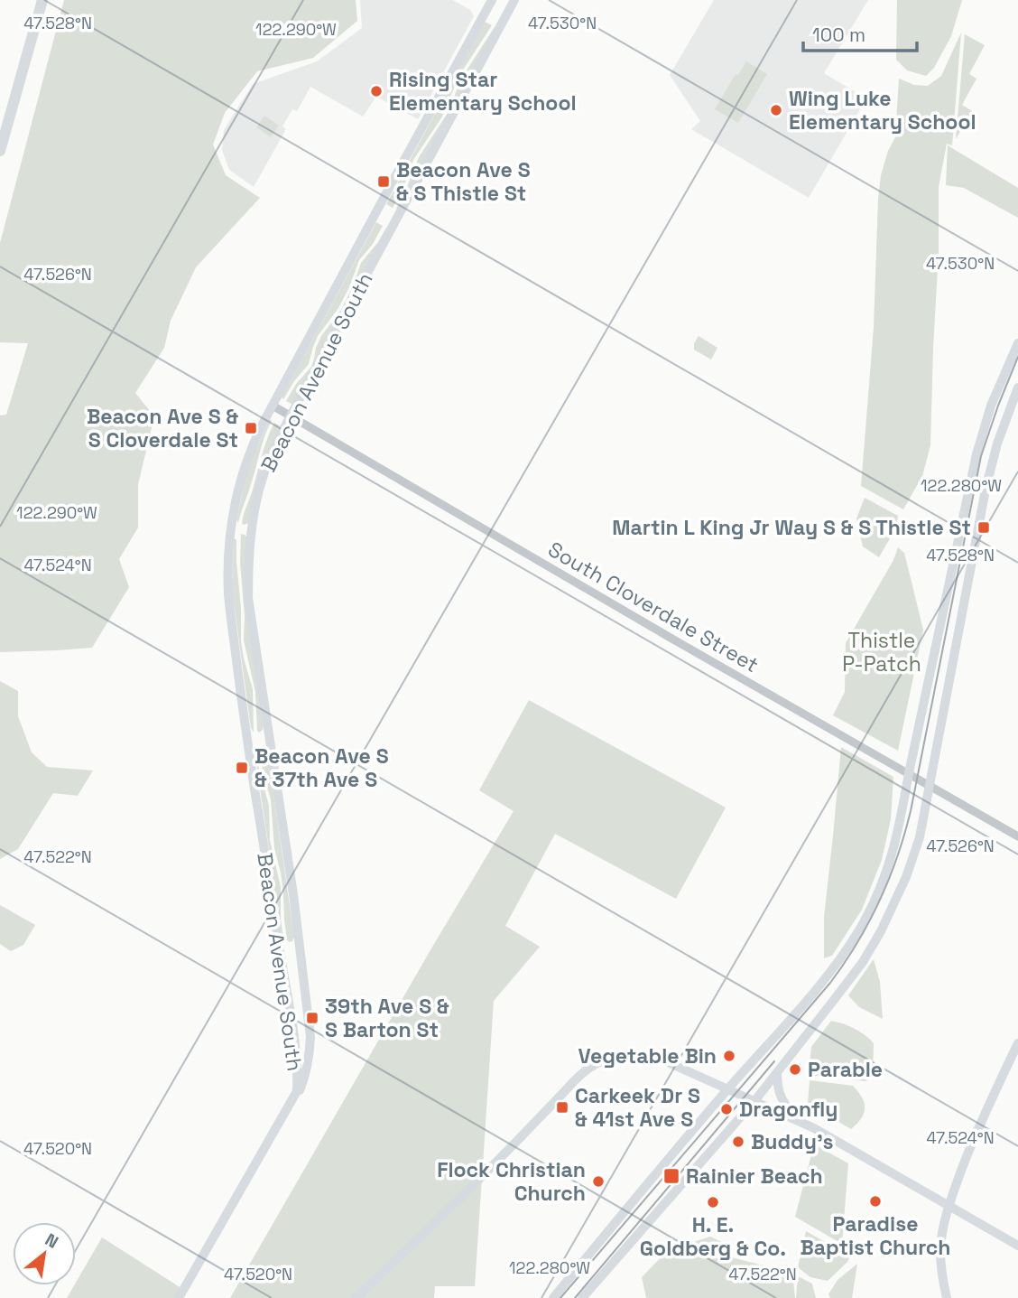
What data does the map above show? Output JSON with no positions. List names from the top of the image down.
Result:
{
  "streets": {
    "main road": ["Beacon Avenue South"],
    "street": ["South Cloverdale Street"]
  },
  "crossings": [
    ["Beacon Avenue South", "South Cloverdale Street"]
  ],
  "parks": ["Thistle P-Patch"],
  "places": {
    "other": [
      "Rising Star Elementary School",
      "Wing Luke Elementary School",
      "Vegetable Bin",
      "Parable",
      "Dragonfly",
      "Buddy's",
      "Flock Christian Church",
      "Paradise Baptist Church",
      "H. E. Goldberg & Co."
    ],
    "transit": [
      "Beacon Ave S & S Thistle St",
      "Beacon Ave S & S Cloverdale St",
      "Martin L King Jr Way S & S Thistle St",
      "Beacon Ave S & 37th Ave S",
      "39th Ave S & S Barton St",
      "Carkeek Dr S & 41st Ave S",
      "Rainier Beach"
    ]
  },
  "scale_bar": "100 m",
  "north": "top right",
  "coordinates": [
    "47.528°N",
    "47.530°N",
    "122.290°W",
    "47.526°N",
    "122.280°W",
    "47.524°N",
    "47.522°N",
    "47.520°N"
  ]
}
